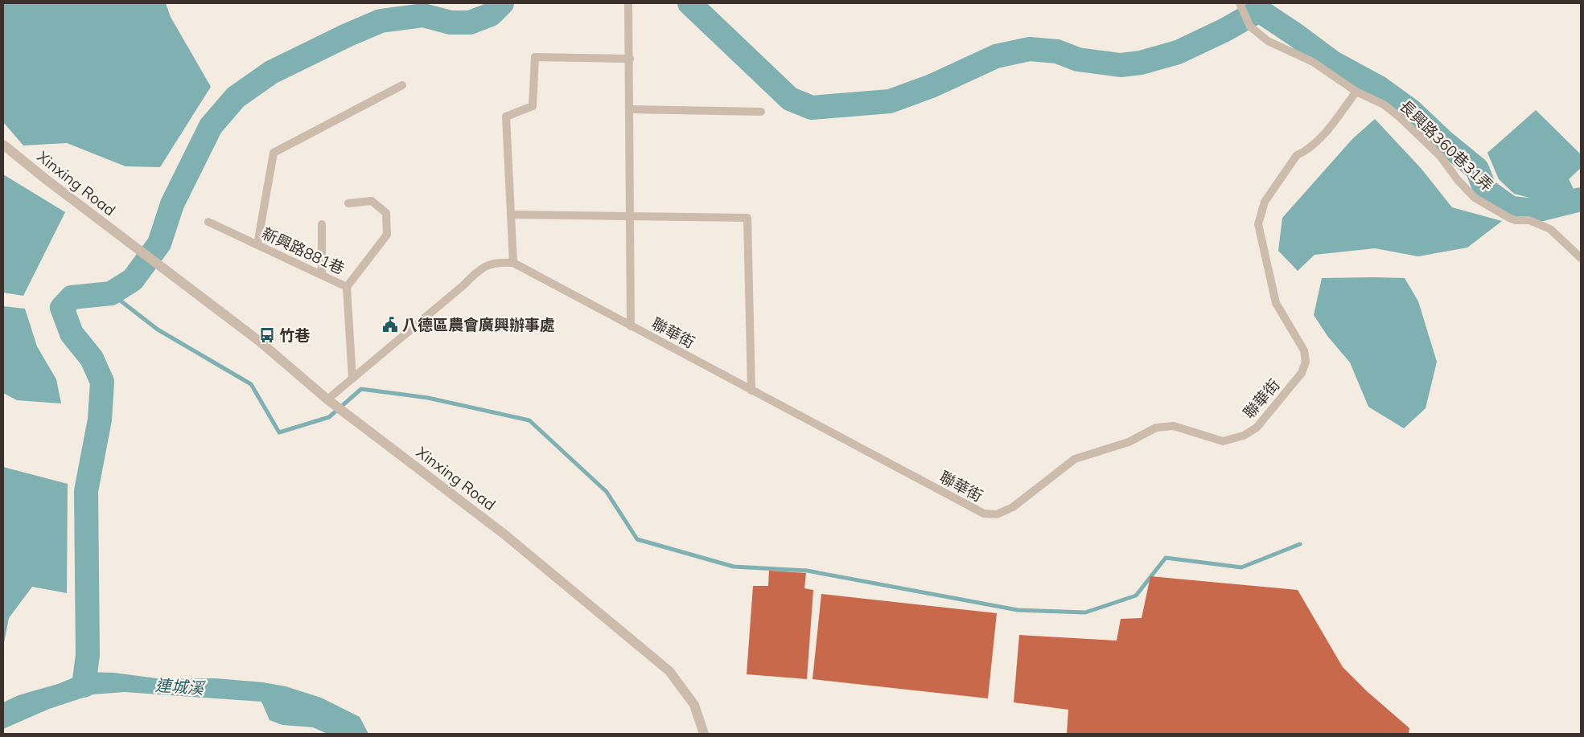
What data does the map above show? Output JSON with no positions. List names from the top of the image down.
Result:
{
  "streets": {
    "street": ["Xinxing Road"],
    "lane": ["長興路360巷31弄", "新興路881巷", "聯華街"]
  },
  "crossings": [
    ["長興路360巷31弄", "聯華街"]
  ],
  "water": ["連城溪"],
  "places": {
    "public building": ["八德區農會廣興辦事處"],
    "bus stop": ["竹巷"]
  }
}
